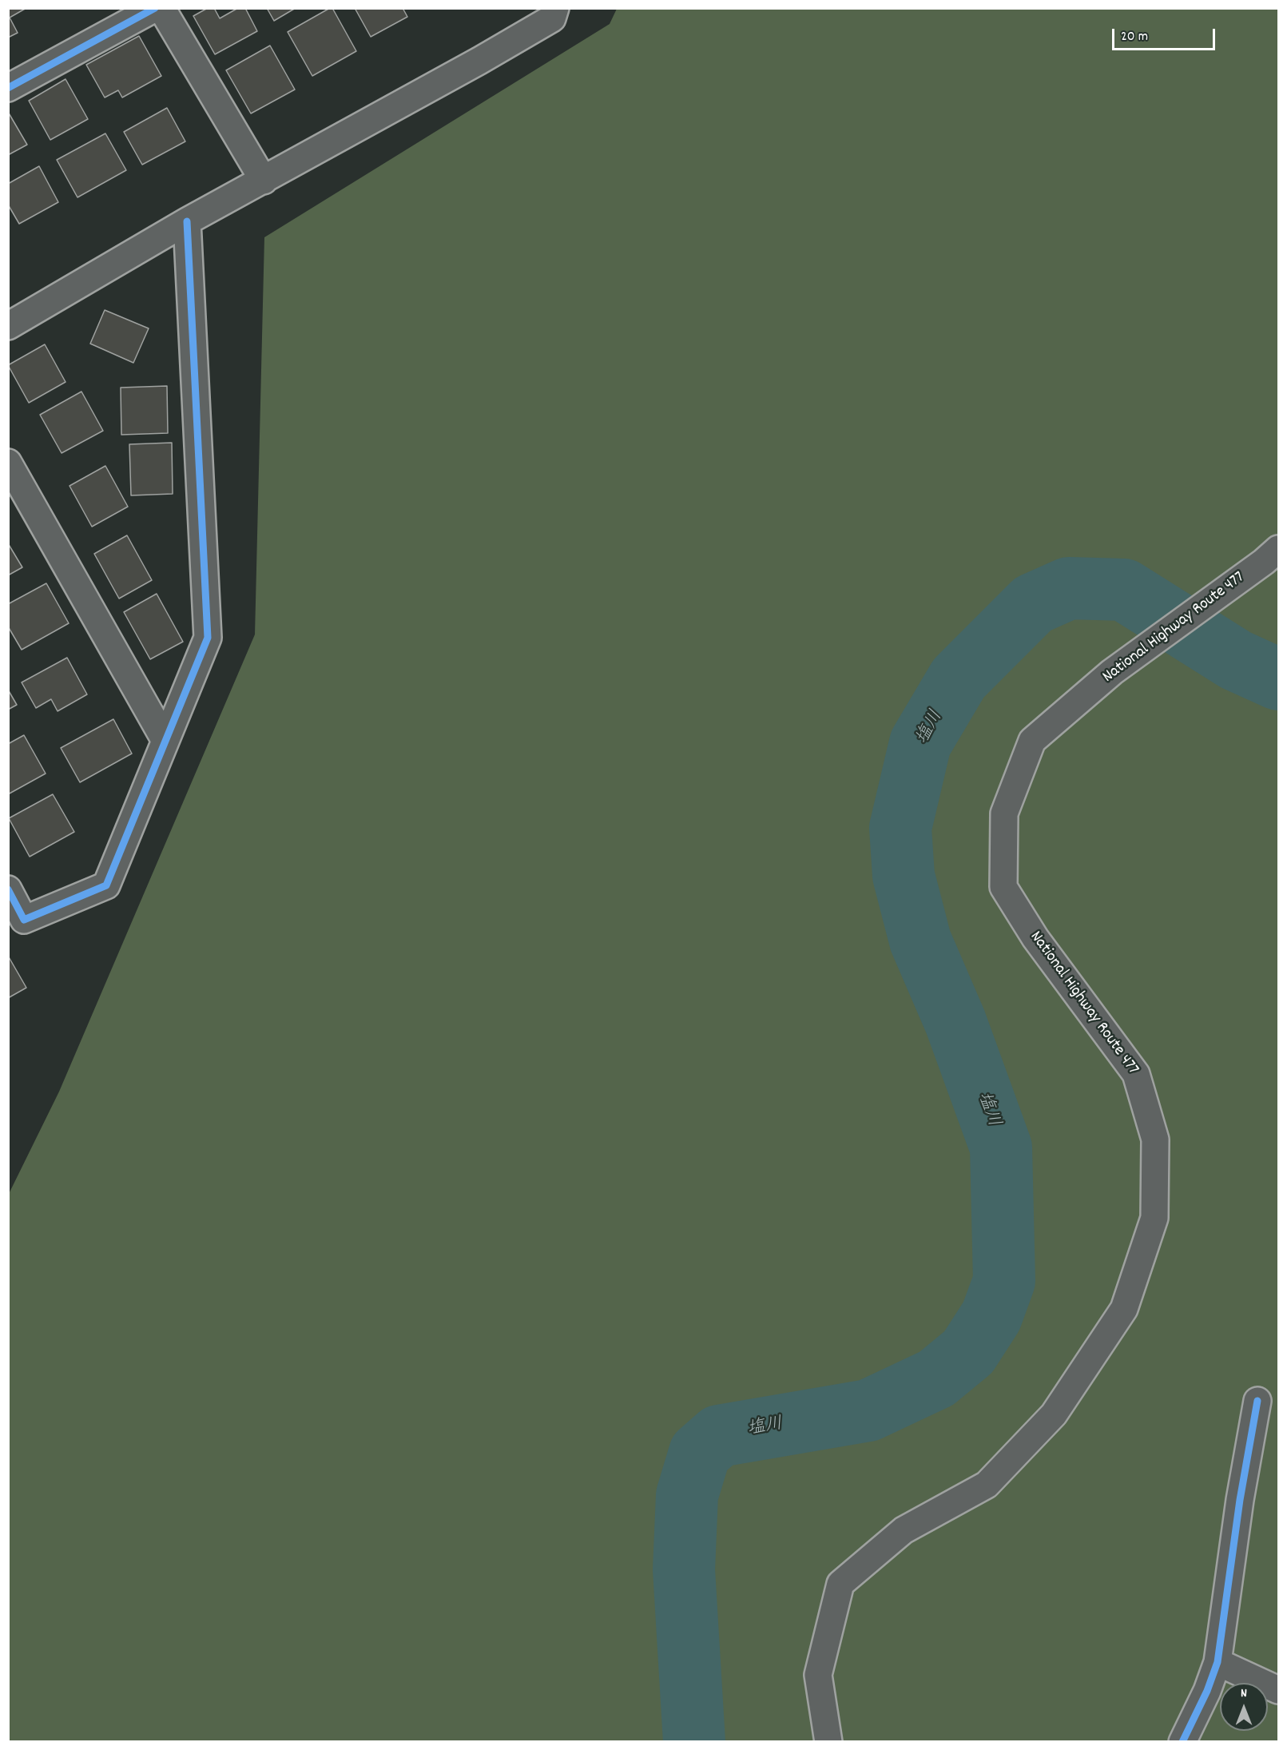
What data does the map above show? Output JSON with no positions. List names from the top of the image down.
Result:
{
  "streets": {
    "main road": ["National Highway Route 477"]
  },
  "water": ["塩川"],
  "scale_bar": "20 m",
  "north": "top"
}
